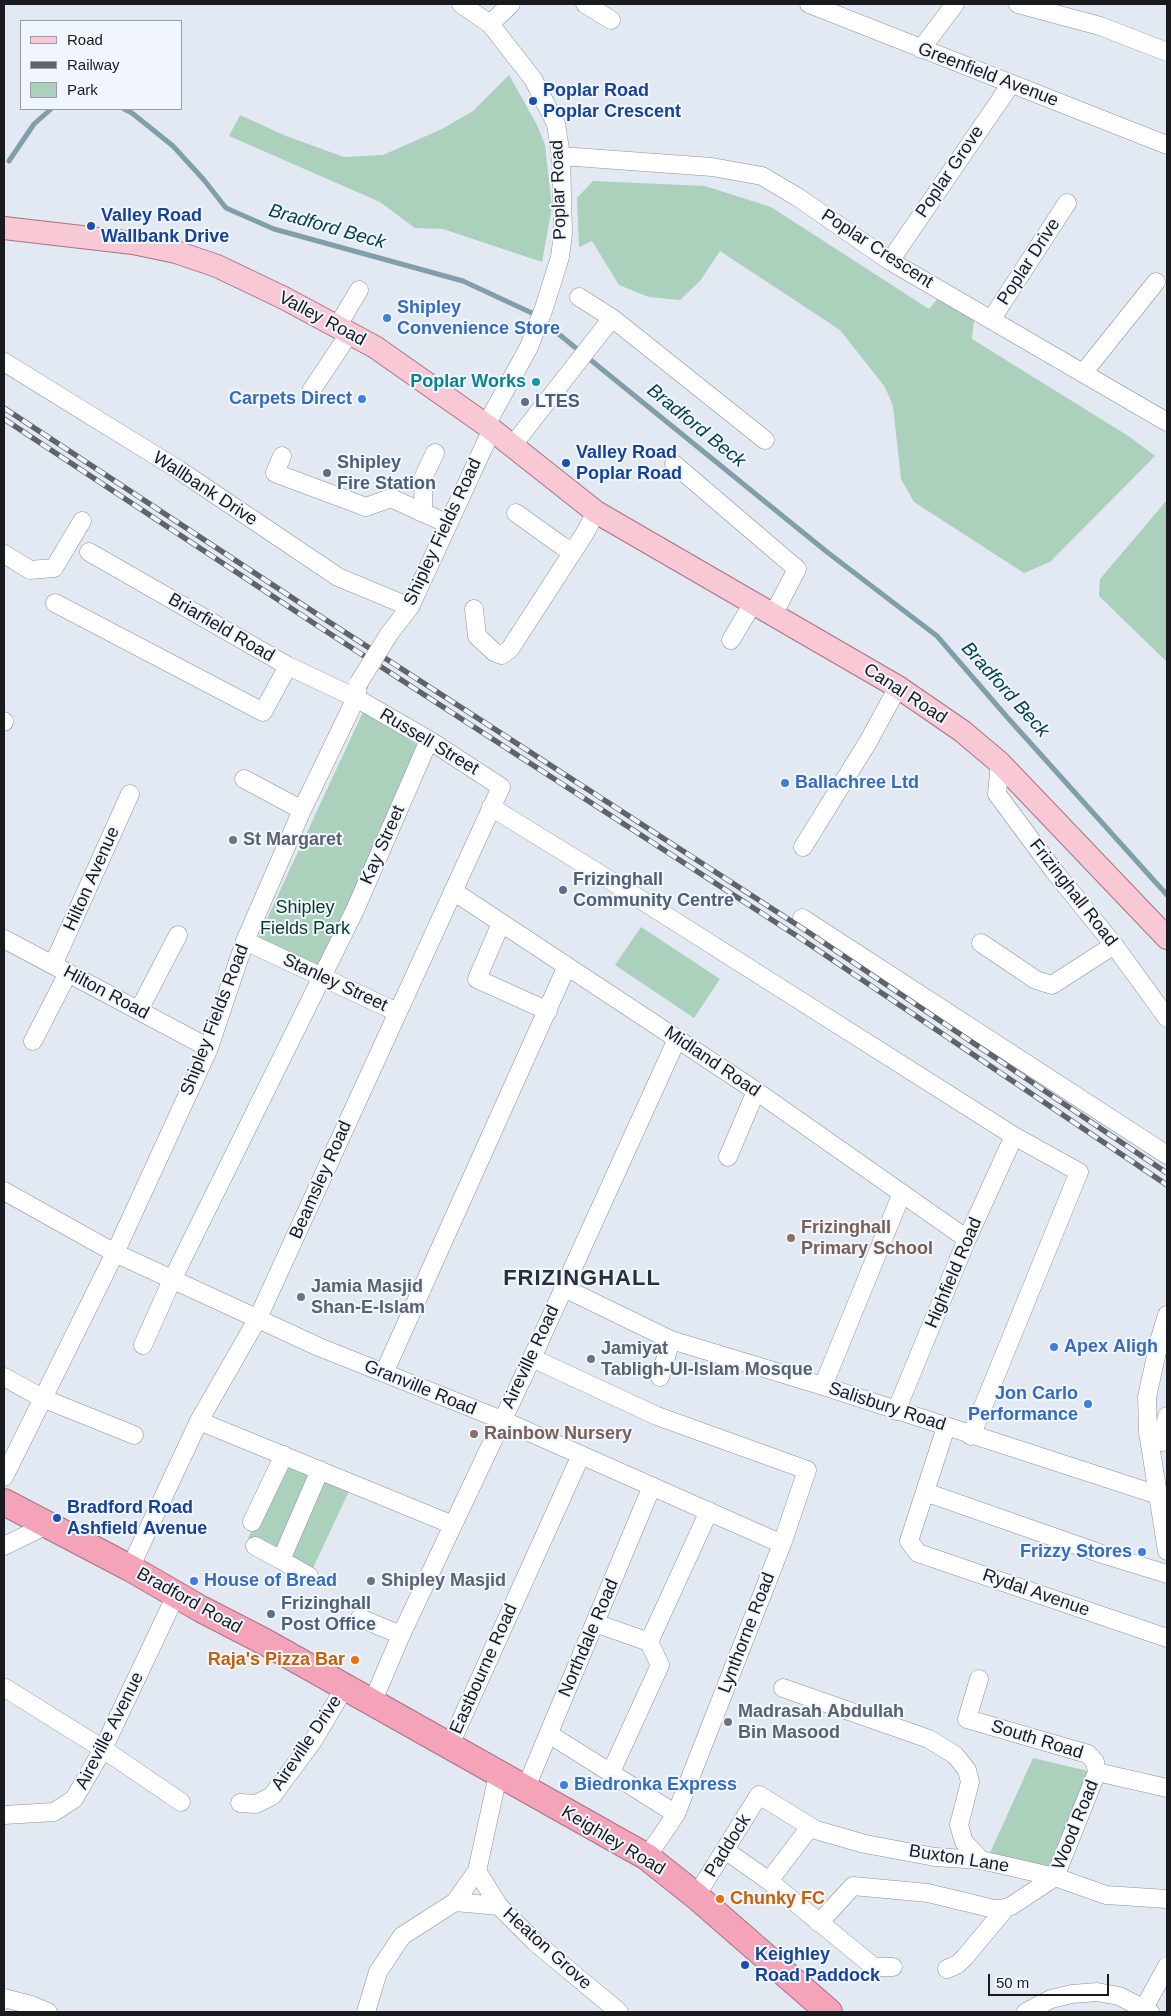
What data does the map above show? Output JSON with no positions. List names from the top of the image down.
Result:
{
  "streets": {
    "highway": ["Bradford Road", "Keighley Road"],
    "main road": ["Valley Road", "Canal Road"],
    "street": [
      "Greenfield Avenue",
      "Poplar Grove",
      "Poplar Road",
      "Poplar Crescent",
      "Poplar Drive",
      "Wallbank Drive",
      "Shipley Fields Road",
      "Briarfield Road",
      "Russell Street",
      "Kay Street",
      "Hilton Avenue",
      "Frizinghall Road",
      "Stanley Street",
      "Hilton Road",
      "Midland Road",
      "Beamsley Road",
      "Highfield Road",
      "Aireville Road",
      "Granville Road",
      "Salisbury Road",
      "Rydal Avenue",
      "Lynthorne Road",
      "Northdale Road",
      "Eastbourne Road",
      "Aireville Avenue",
      "South Road",
      "Aireville Drive",
      "Wood Road",
      "Paddock",
      "Buxton Lane",
      "Heaton Grove"
    ]
  },
  "crossings": [
    ["Greenfield Avenue", "Poplar Grove"],
    ["Poplar Grove", "Poplar Crescent"],
    ["Poplar Road", "Poplar Crescent"],
    ["Poplar Road", "Valley Road"],
    ["Poplar Road", "Shipley Fields Road"],
    ["Poplar Crescent", "Poplar Drive"],
    ["Valley Road", "Shipley Fields Road"],
    ["Valley Road", "Canal Road"],
    ["Wallbank Drive", "Shipley Fields Road"],
    ["Shipley Fields Road", "Briarfield Road"],
    ["Shipley Fields Road", "Russell Street"],
    ["Shipley Fields Road", "Stanley Street"],
    ["Shipley Fields Road", "Hilton Road"],
    ["Shipley Fields Road", "Granville Road"],
    ["Briarfield Road", "Russell Street"],
    ["Canal Road", "Frizinghall Road"],
    ["Russell Street", "Kay Street"],
    ["Russell Street", "Beamsley Road"],
    ["Kay Street", "Stanley Street"],
    ["Kay Street", "Granville Road"],
    ["Hilton Avenue", "Hilton Road"],
    ["Stanley Street", "Beamsley Road"],
    ["Midland Road", "Beamsley Road"],
    ["Midland Road", "Highfield Road"],
    ["Midland Road", "Aireville Road"],
    ["Beamsley Road", "Granville Road"],
    ["Beamsley Road", "Bradford Road"],
    ["Highfield Road", "Salisbury Road"],
    ["Aireville Road", "Granville Road"],
    ["Aireville Road", "Salisbury Road"],
    ["Aireville Road", "Bradford Road"],
    ["Aireville Road", "Lynthorne Road"],
    ["Aireville Road", "Keighley Road"],
    ["Granville Road", "Lynthorne Road"],
    ["Granville Road", "Northdale Road"],
    ["Granville Road", "Eastbourne Road"],
    ["Bradford Road", "Aireville Avenue"],
    ["Bradford Road", "Aireville Drive"],
    ["Bradford Road", "Keighley Road"],
    ["Lynthorne Road", "Keighley Road"],
    ["Northdale Road", "Keighley Road"],
    ["Eastbourne Road", "Keighley Road"],
    ["South Road", "Wood Road"],
    ["Wood Road", "Buxton Lane"],
    ["Keighley Road", "Paddock"],
    ["Paddock", "Buxton Lane"]
  ],
  "districts": ["FRIZINGHALL"],
  "water": ["Bradford Beck"],
  "parks": ["Shipley Fields Park"],
  "places": [
    "Poplar Road Poplar Crescent",
    "Valley Road Wallbank Drive",
    "Shipley Convenience Store",
    "Poplar Works",
    "Carpets Direct",
    "LTES",
    "Valley Road Poplar Road",
    "Shipley Fire Station",
    "Ballachree Ltd",
    "St Margaret",
    "Frizinghall Community Centre",
    "Frizinghall Primary School",
    "Jamia Masjid Shan-E-Islam",
    "Apex Aligh",
    "Jamiyat Tabligh-Ul-Islam Mosque",
    "Jon Carlo Performance",
    "Rainbow Nursery",
    "Bradford Road Ashfield Avenue",
    "Frizzy Stores",
    "House of Bread",
    "Shipley Masjid",
    "Frizinghall Post Office",
    "Raja's Pizza Bar",
    "Madrasah Abdullah Bin Masood",
    "Biedronka Express",
    "Chunky FC",
    "Keighley Road Paddock"
  ],
  "legend": ["Road", "Railway", "Park"],
  "scale_bar": "50 m"
}
